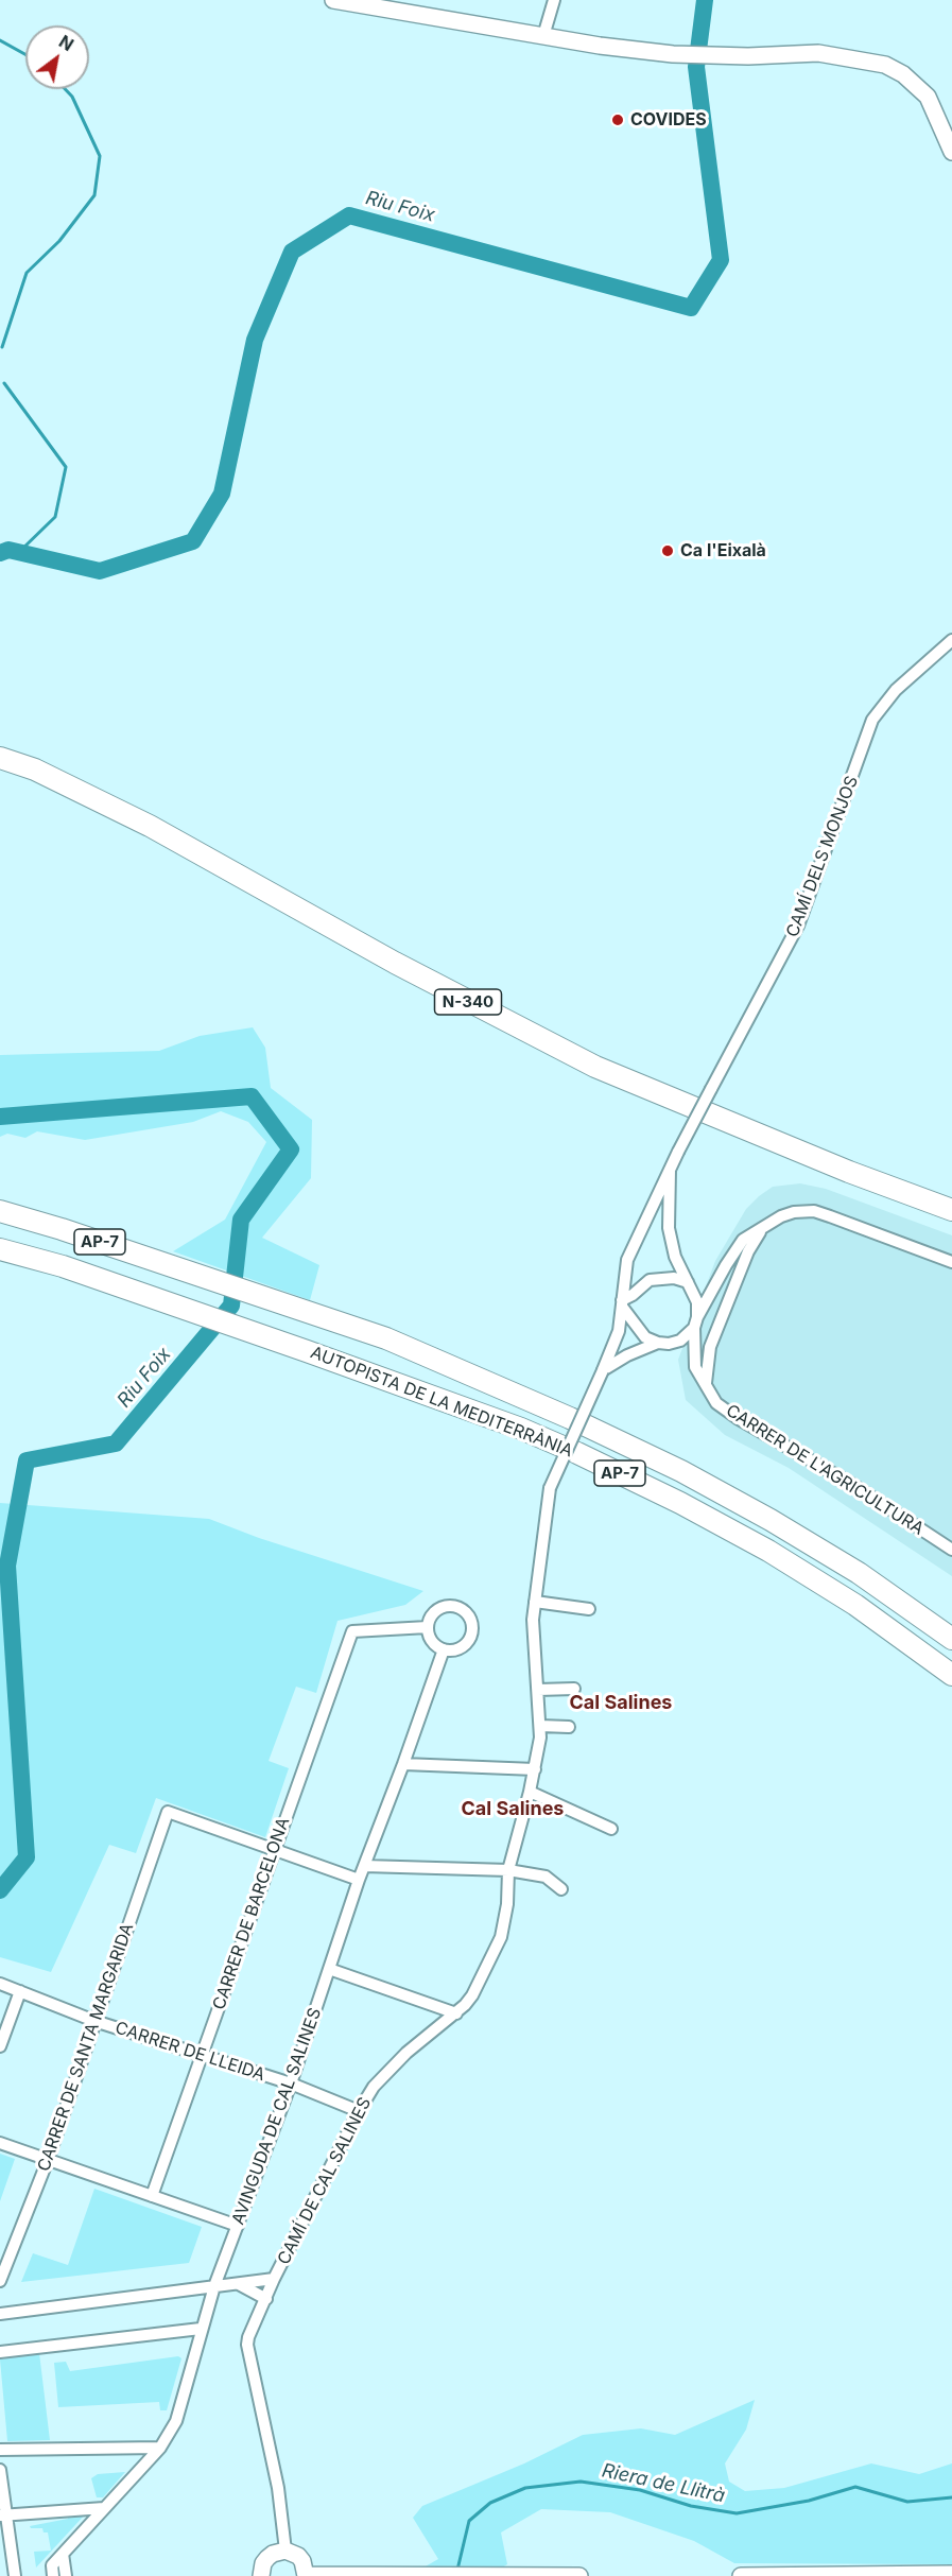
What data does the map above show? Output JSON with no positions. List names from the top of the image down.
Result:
{
  "streets": {
    "highway": ["N-340", "AP-7", "AUTOPISTA DE LA MEDITERRÀNIA"],
    "street": [
      "CAMÍ DELS MONJOS",
      "CARRER DE L'AGRICULTURA",
      "CARRER DE BARCELONA",
      "CARRER DE SANTA MARGARIDA",
      "CARRER DE LLEIDA",
      "AVINGUDA DE CAL SALINES",
      "CAMÍ DE CAL SALINES"
    ]
  },
  "crossings": [
    ["CAMÍ DELS MONJOS", "CAMÍ DE CAL SALINES"],
    ["CARRER DE L'AGRICULTURA", "CAMÍ DE CAL SALINES"],
    ["CARRER DE BARCELONA", "CARRER DE SANTA MARGARIDA"],
    ["CARRER DE BARCELONA", "CARRER DE LLEIDA"],
    ["CARRER DE BARCELONA", "AVINGUDA DE CAL SALINES"],
    ["CARRER DE SANTA MARGARIDA", "CARRER DE LLEIDA"],
    ["CARRER DE LLEIDA", "AVINGUDA DE CAL SALINES"],
    ["CARRER DE LLEIDA", "CAMÍ DE CAL SALINES"]
  ],
  "districts": ["Cal Salines", "Cal Salines"],
  "water": ["Riu Foix", "Riera de Llitrà"],
  "places": ["COVIDES", "Ca l'Eixalà"],
  "north": "top right"
}
